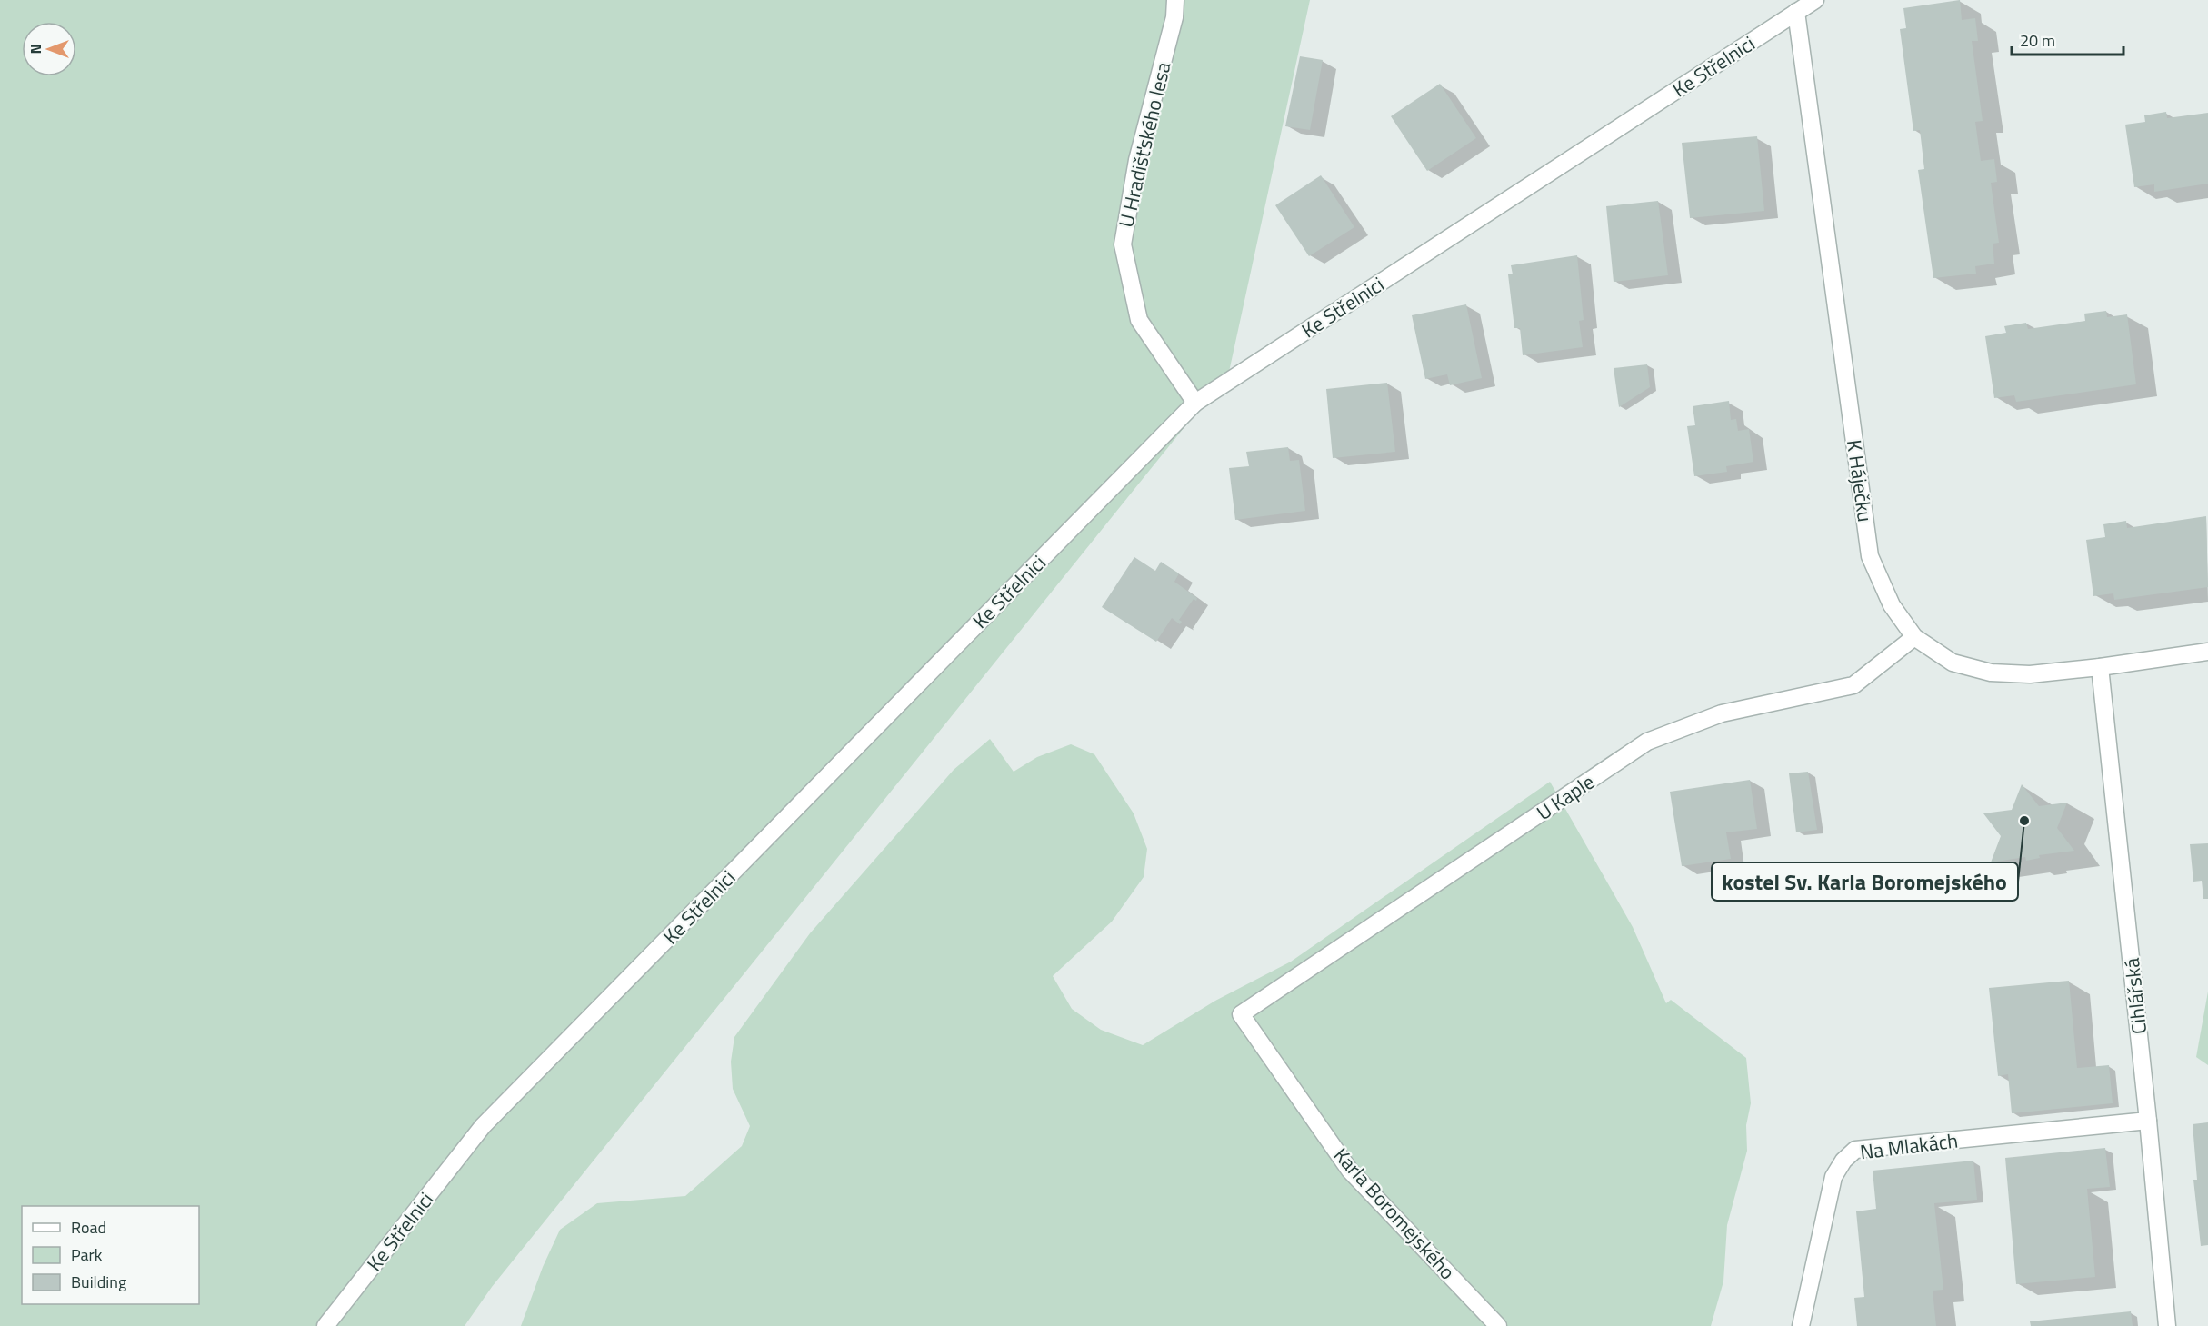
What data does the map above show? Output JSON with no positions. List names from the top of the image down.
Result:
{
  "streets": {
    "street": [
      "Ke Střelnici",
      "U Hradišťského lesa",
      "K Háječku",
      "U Kaple",
      "Cihlářská",
      "Na Mlakách",
      "Karla Boromejského"
    ]
  },
  "crossings": [
    ["Ke Střelnici", "U Hradišťského lesa"],
    ["Ke Střelnici", "K Háječku"],
    ["K Háječku", "U Kaple"],
    ["K Háječku", "Cihlářská"],
    ["U Kaple", "Karla Boromejského"],
    ["Cihlářská", "Na Mlakách"]
  ],
  "places": ["kostel Sv. Karla Boromejského"],
  "legend": ["Road", "Park", "Building"],
  "scale_bar": "20 m",
  "north": "left"
}
